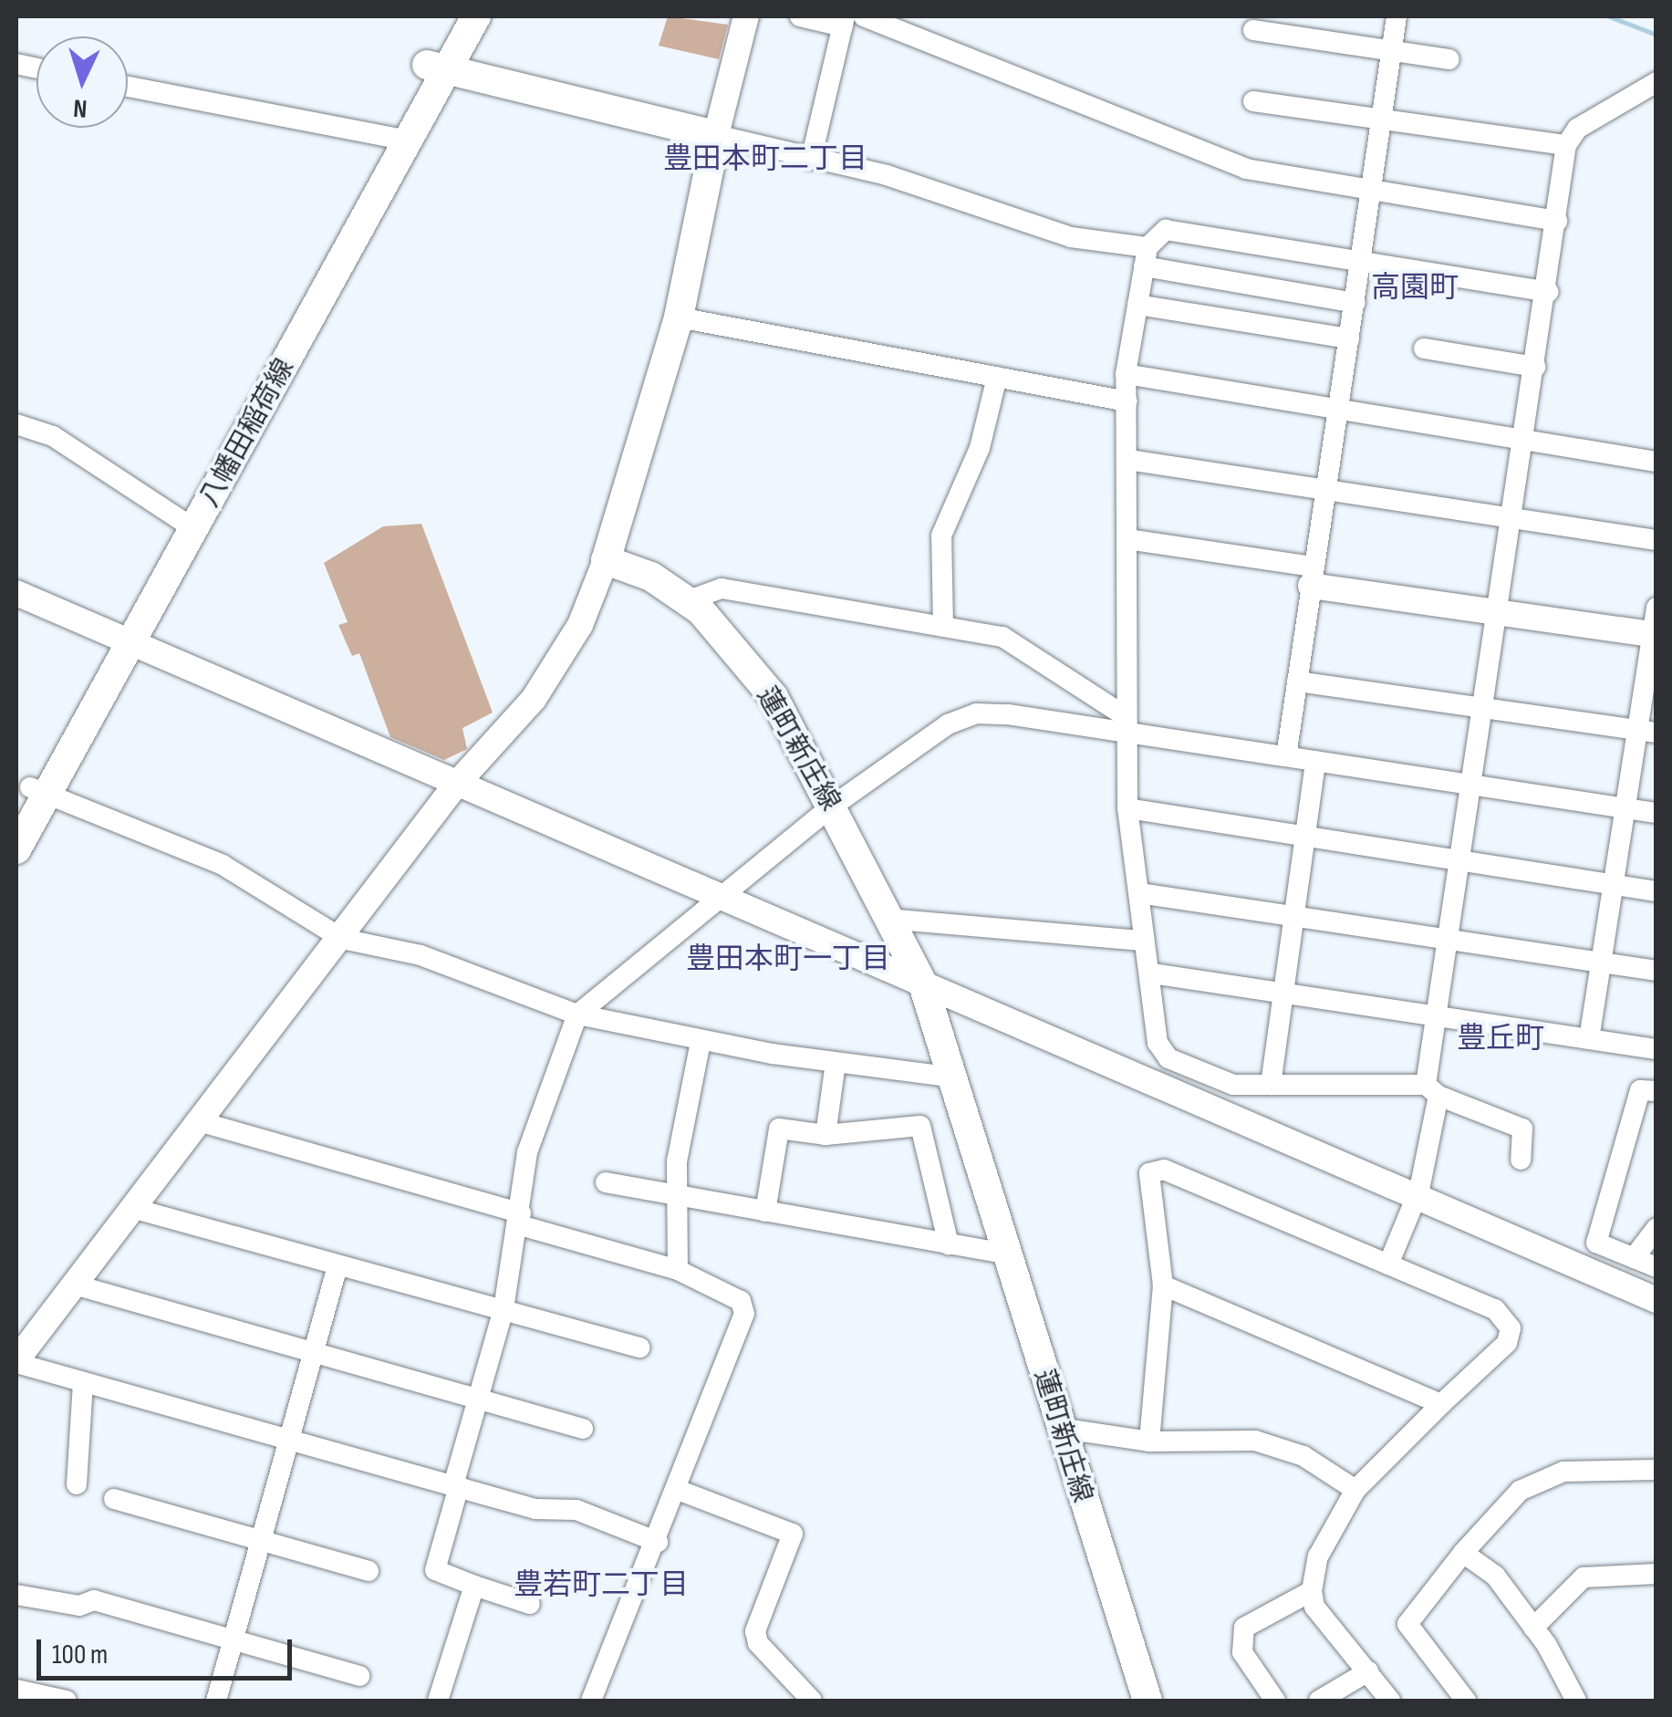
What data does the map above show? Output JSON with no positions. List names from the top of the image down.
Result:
{
  "streets": {
    "main road": ["八幡田稲荷線", "蓮町新庄線"]
  },
  "districts": [
    "豊田本町二丁目",
    "高園町",
    "豊田本町一丁目",
    "豊丘町",
    "豊若町二丁目"
  ],
  "scale_bar": "100 m",
  "north": "bottom"
}
